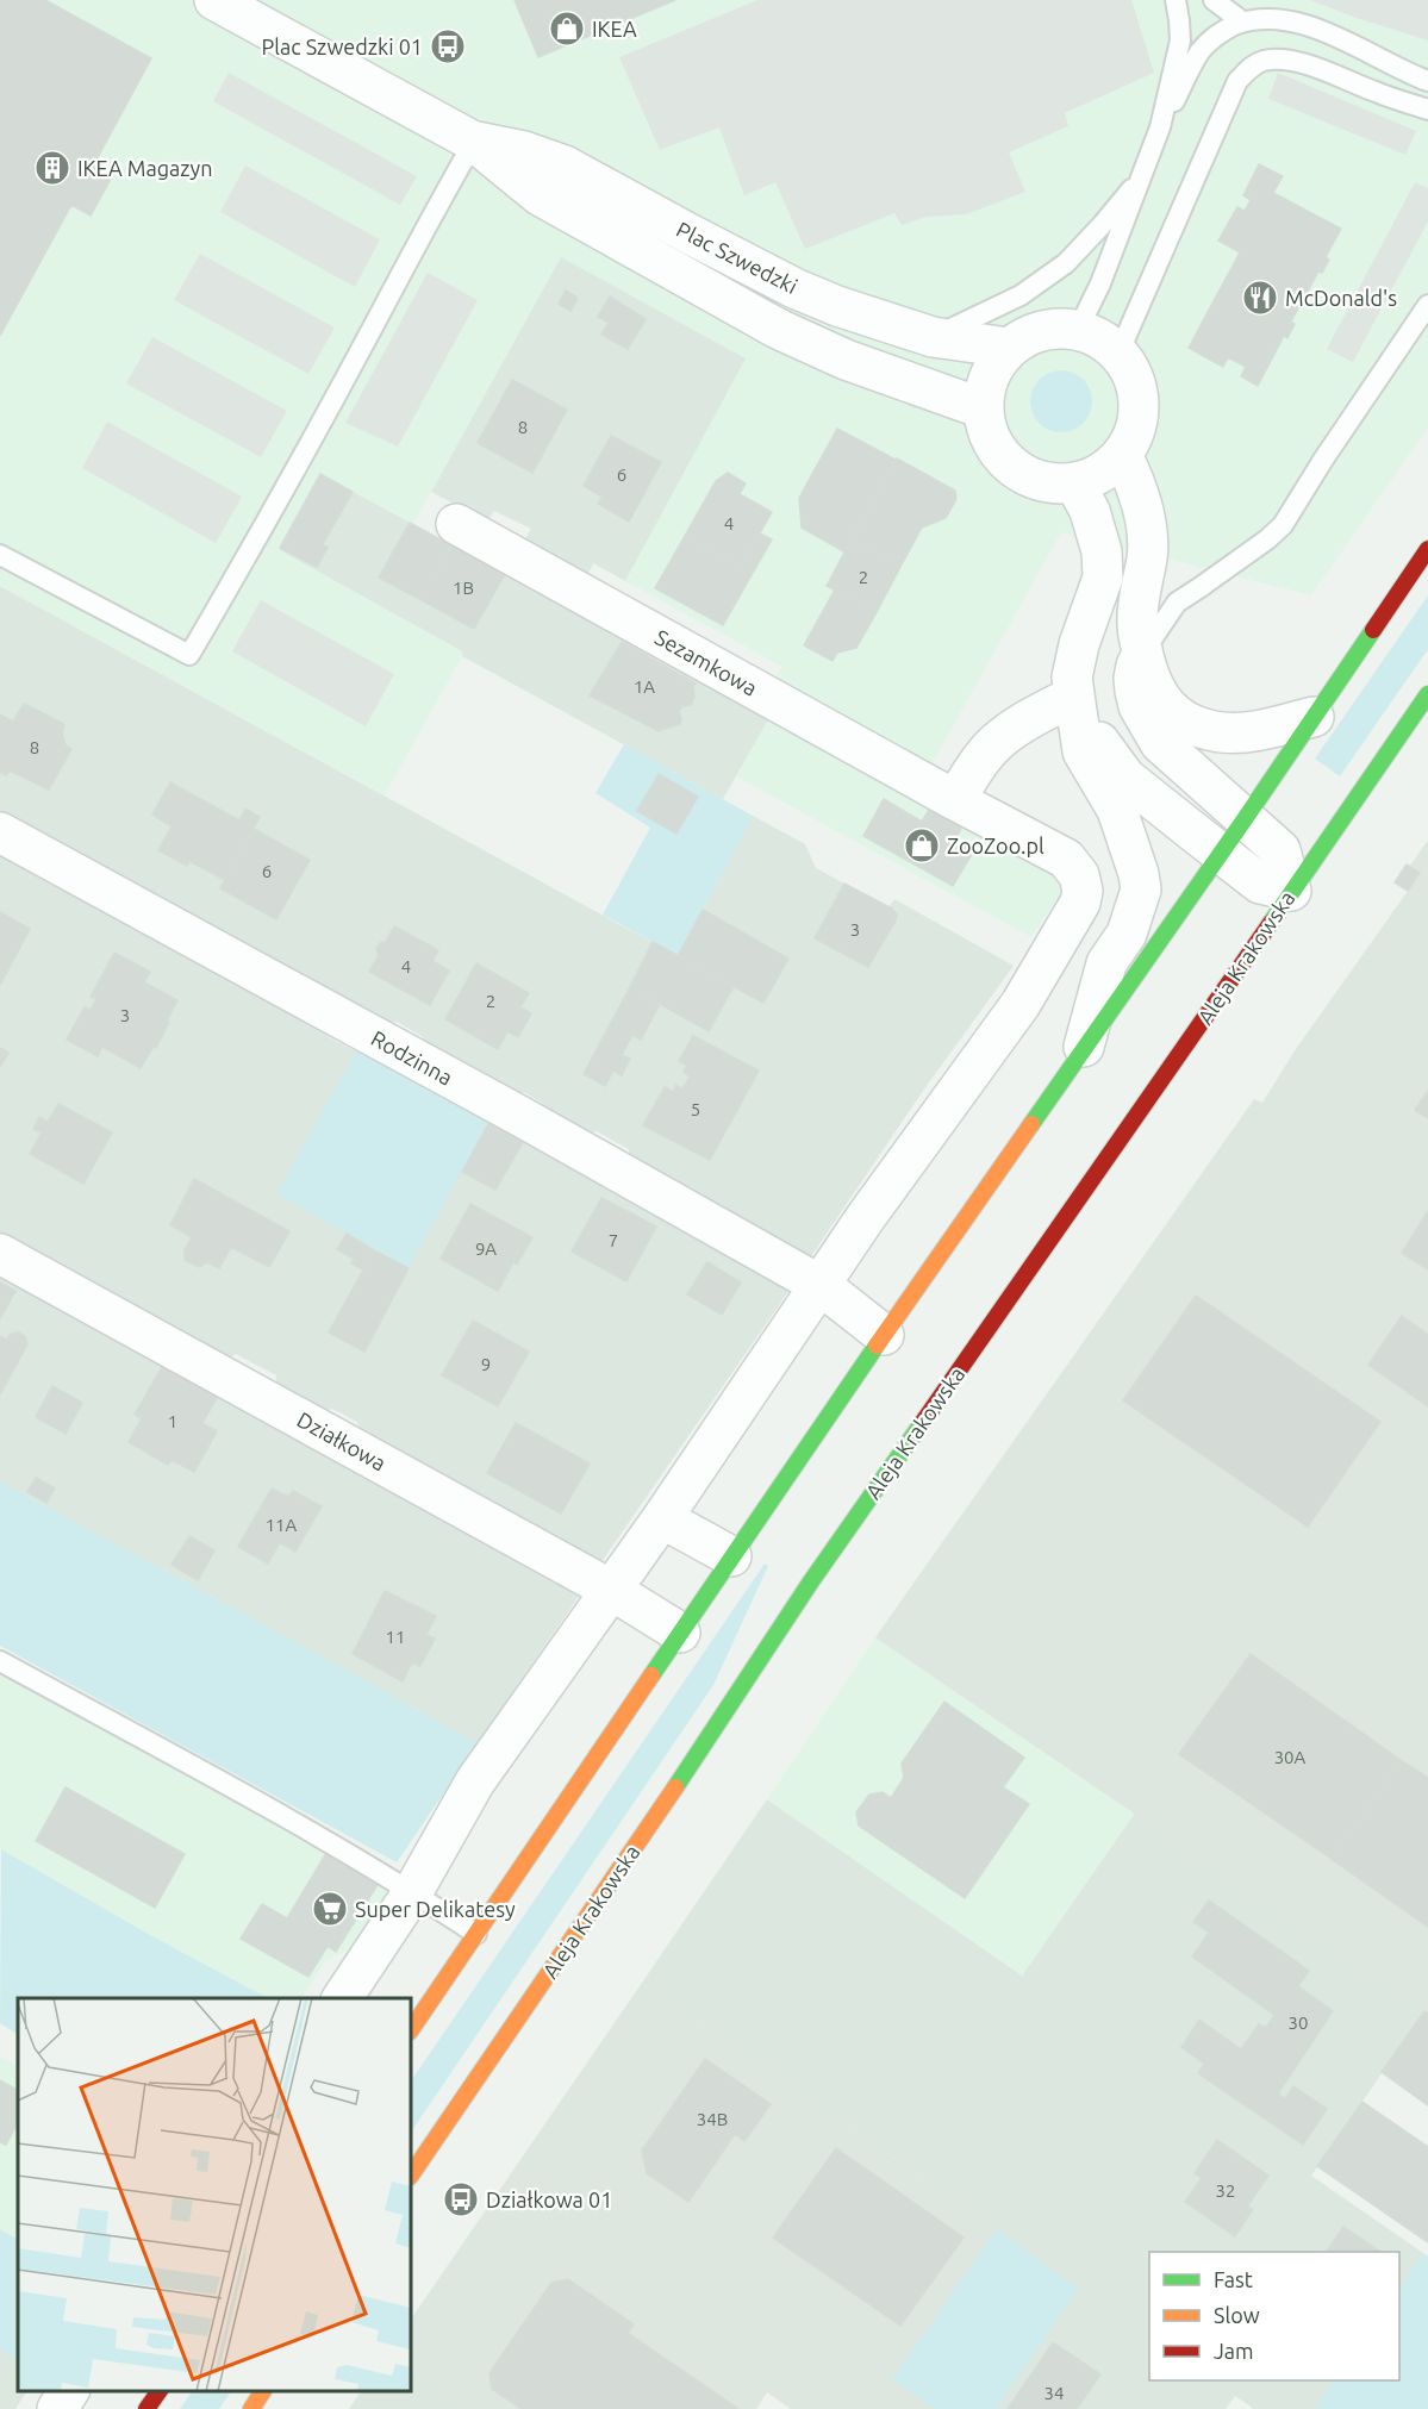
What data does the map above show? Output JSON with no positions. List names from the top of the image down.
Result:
{
  "streets": {
    "main road": ["Aleja Krakowska"],
    "street": [
      "Plac Szwedzki",
      "Sezamkowa",
      "Rodzinna",
      "Działkowa"
    ]
  },
  "places": {
    "shop": ["IKEA", "ZooZoo.pl"],
    "bus stop": ["Plac Szwedzki 01", "Działkowa 01"],
    "building": ["IKEA Magazyn"],
    "restaurant": ["McDonald's"],
    "supermarket": ["Super Delikatesy"]
  },
  "house_numbers": [
    "8",
    "6",
    "4",
    "2",
    "1B",
    "1A",
    "8",
    "6",
    "3",
    "4",
    "2",
    "3",
    "5",
    "7",
    "9A",
    "9",
    "1",
    "11A",
    "11",
    "30A",
    "30",
    "34B",
    "32",
    "34"
  ],
  "legend": ["Fast", "Slow", "Jam"]
}
